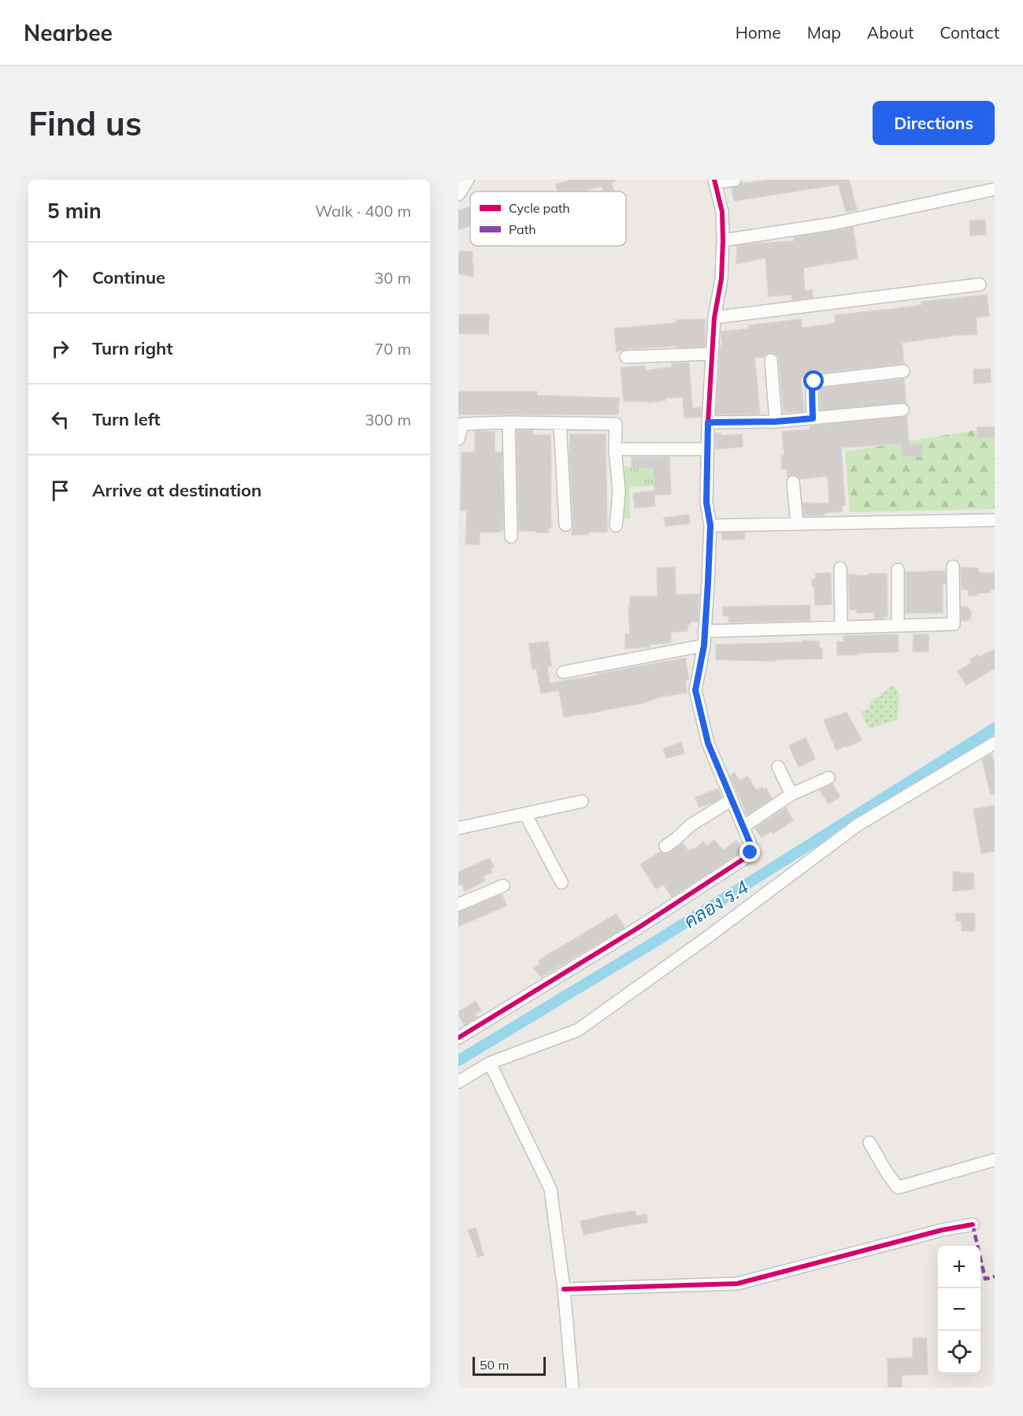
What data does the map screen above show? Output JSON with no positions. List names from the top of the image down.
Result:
{
  "water": ["คลอง ร.4"],
  "legend": ["Cycle path", "Path"],
  "scale_bar": "50 m",
  "page": {
    "header": "Nearbee",
    "nav": [
      "Home",
      "Map",
      "About",
      "Contact"
    ],
    "buttons": "Directions",
    "title": "Find us",
    "heading": ["5 min", "Walk · 400 m"],
    "list": [
      ["Continue", "30 m"],
      ["Turn right", "70 m"],
      ["Turn left", "300 m"],
      "Arrive at destination"
    ],
    "map_buttons": ["+", "−"],
    "scale": "50 m"
  }
}
